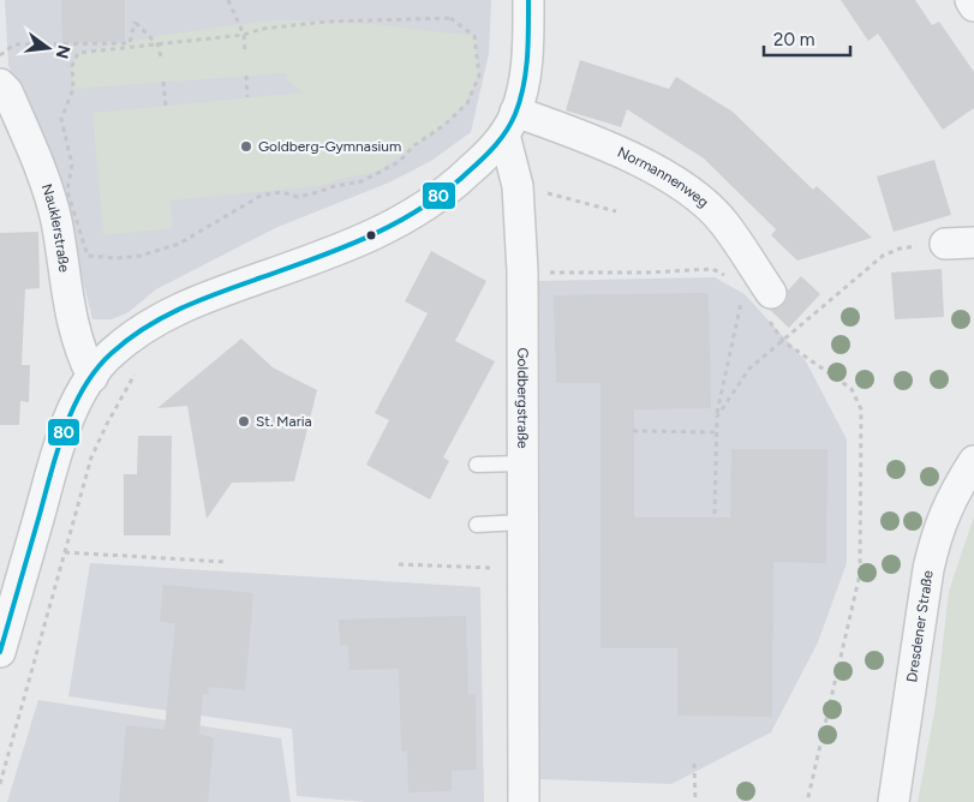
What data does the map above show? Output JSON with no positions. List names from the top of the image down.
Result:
{
  "streets": {
    "street": [
      "Normannenweg",
      "Nauklerstraße",
      "Goldbergstraße",
      "Dresdener Straße"
    ]
  },
  "crossings": [
    ["Normannenweg", "Goldbergstraße"]
  ],
  "places": ["Goldberg-Gymnasium", "St. Maria"],
  "lines": ["transit line 80"],
  "scale_bar": "20 m",
  "north": "right"
}
